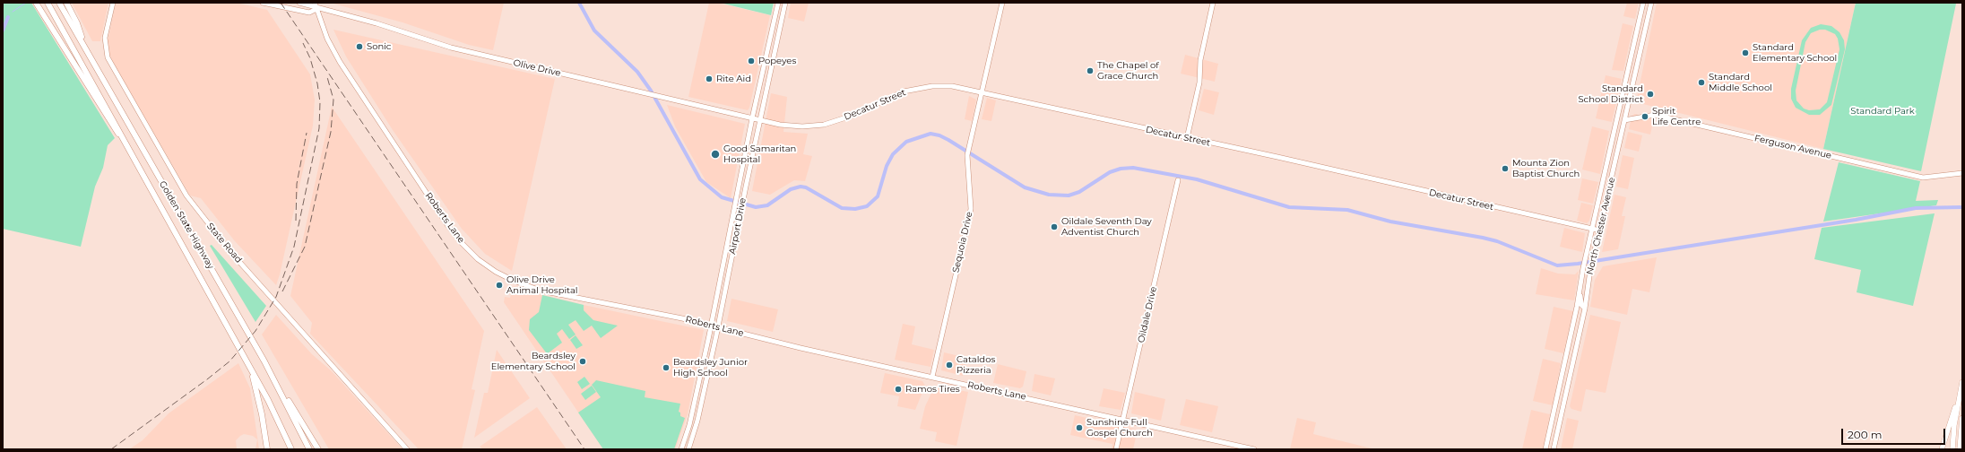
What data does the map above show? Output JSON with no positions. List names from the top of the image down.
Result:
{
  "streets": {
    "highway": ["Golden State Highway"],
    "main road": [
      "Olive Drive",
      "Decatur Street",
      "Ferguson Avenue",
      "Roberts Lane",
      "Airport Drive",
      "North Chester Avenue",
      "Sequoia Drive",
      "State Road",
      "Oildale Drive"
    ]
  },
  "crossings": [
    ["Olive Drive", "Decatur Street"],
    ["Olive Drive", "Roberts Lane"],
    ["Olive Drive", "Airport Drive"],
    ["Decatur Street", "Airport Drive"],
    ["Decatur Street", "North Chester Avenue"],
    ["Decatur Street", "Sequoia Drive"],
    ["Ferguson Avenue", "North Chester Avenue"],
    ["Roberts Lane", "Airport Drive"],
    ["Roberts Lane", "Sequoia Drive"],
    ["Roberts Lane", "Oildale Drive"]
  ],
  "parks": ["Standard Park"],
  "places": [
    "Sonic",
    "Standard Elementary School",
    "Popeyes",
    "The Chapel of Grace Church",
    "Rite Aid",
    "Standard Middle School",
    "Standard School District",
    "Spirit Life Centre",
    "Good Samaritan Hospital",
    "Mounta Zion Baptist Church",
    "Oildale Seventh Day Adventist Church",
    "Olive Drive Animal Hospital",
    "Beardsley Elementary School",
    "Cataldos Pizzeria",
    "Beardsley Junior High School",
    "Ramos Tires",
    "Sunshine Full Gospel Church"
  ],
  "scale_bar": "200 m"
}
